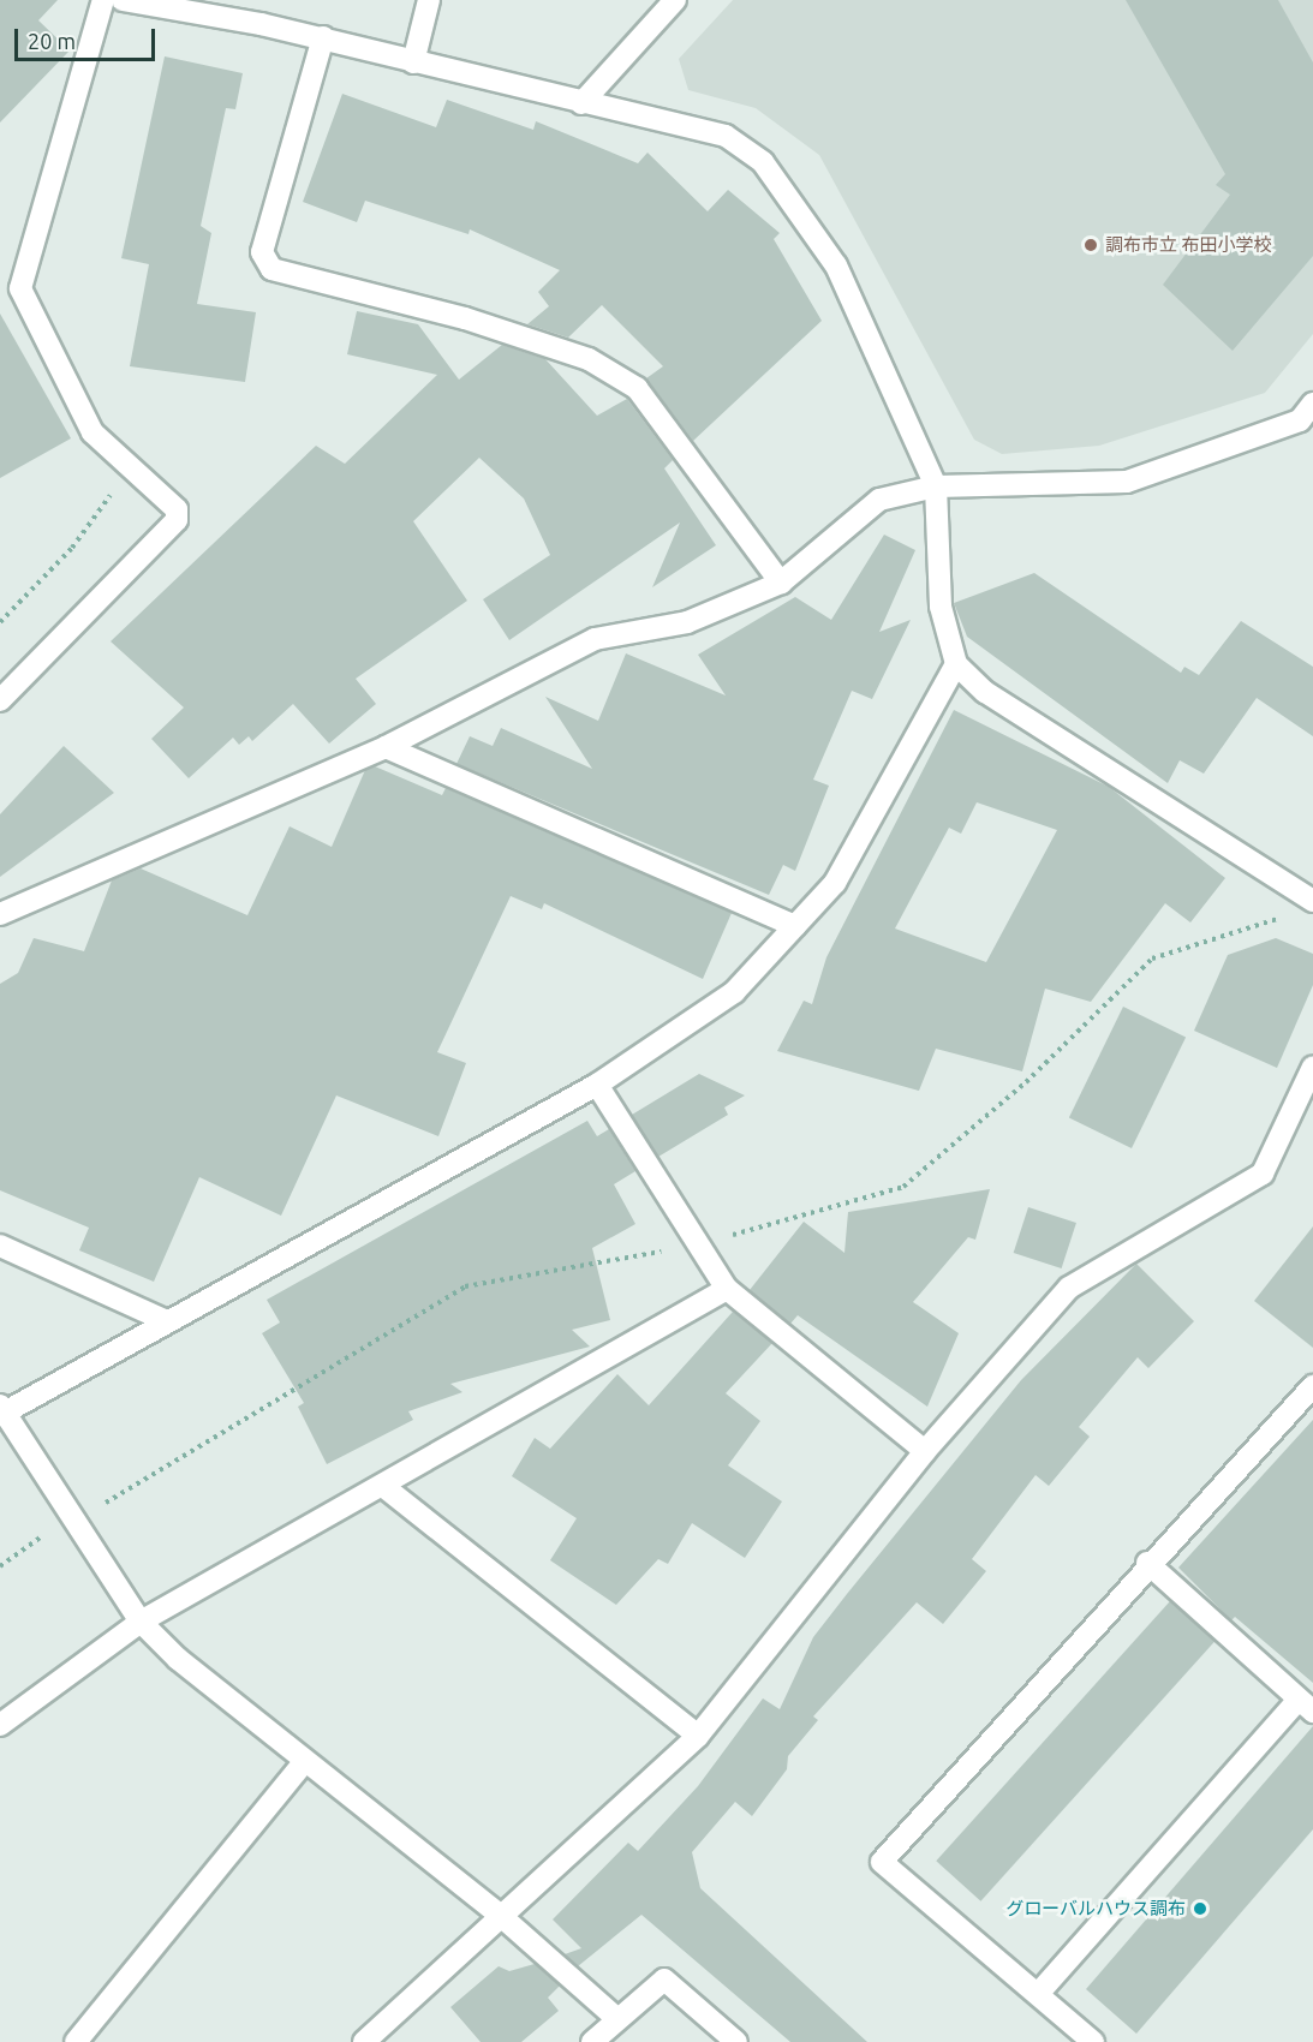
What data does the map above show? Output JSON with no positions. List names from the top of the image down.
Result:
{
  "places": ["調布市立 布田小学校", "グローバルハウス調布"],
  "scale_bar": "20 m"
}
